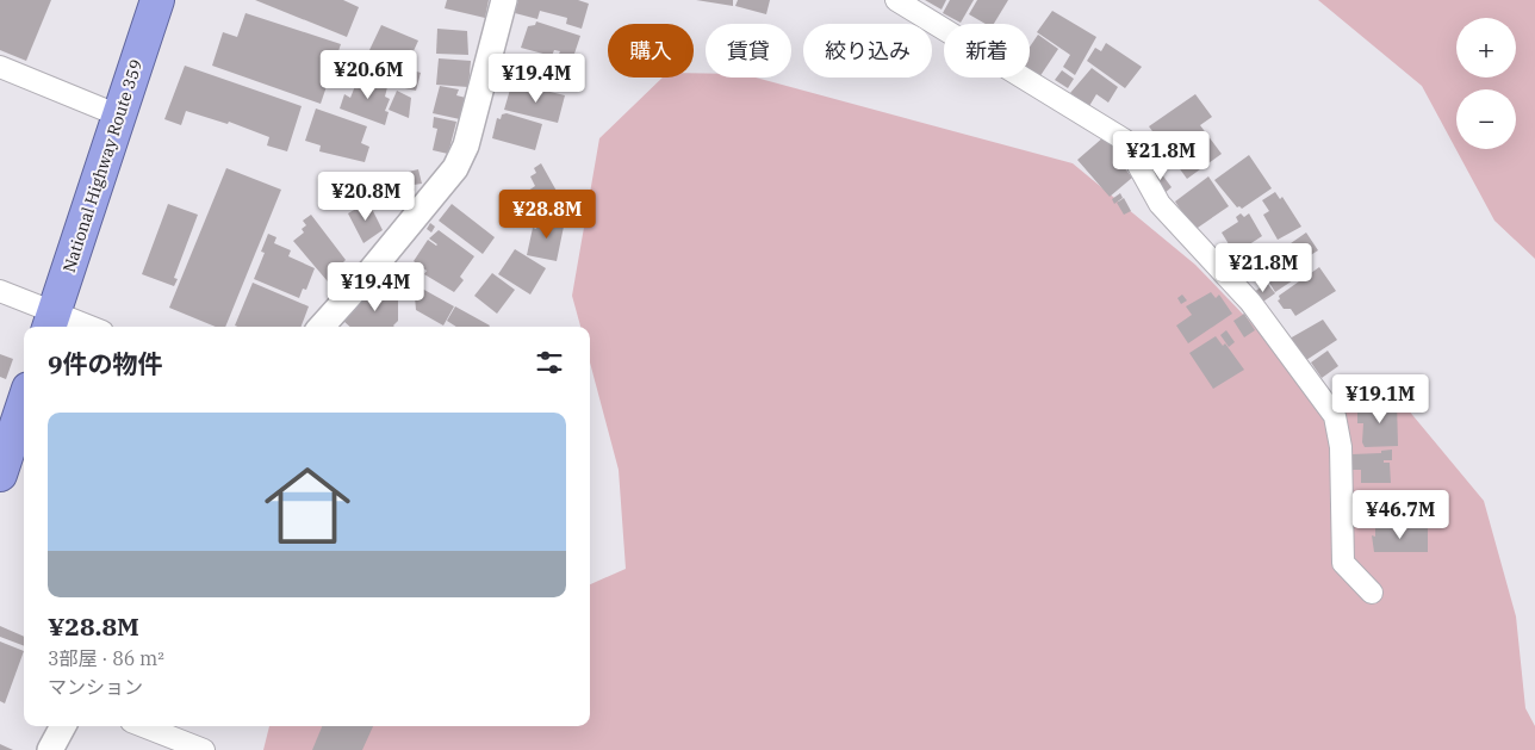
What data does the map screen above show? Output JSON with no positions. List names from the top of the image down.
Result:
{
  "streets": {
    "highway": ["National Highway Route 359"]
  },
  "page": {
    "map_buttons": ["+", "−"],
    "chip": [
      "購入",
      "賃貸",
      "絞り込み",
      "新着"
    ],
    "price": [
      "¥20.6M",
      "¥19.4M",
      "¥21.8M",
      "¥20.8M",
      "¥28.8M",
      "¥21.8M",
      "¥19.4M",
      "¥19.1M",
      "¥46.7M"
    ],
    "heading": "9件の物件",
    "list": [
      {
        "name": "¥28.8M",
        "note": "3部屋 · 86 m² · マンション"
      }
    ]
  }
}
